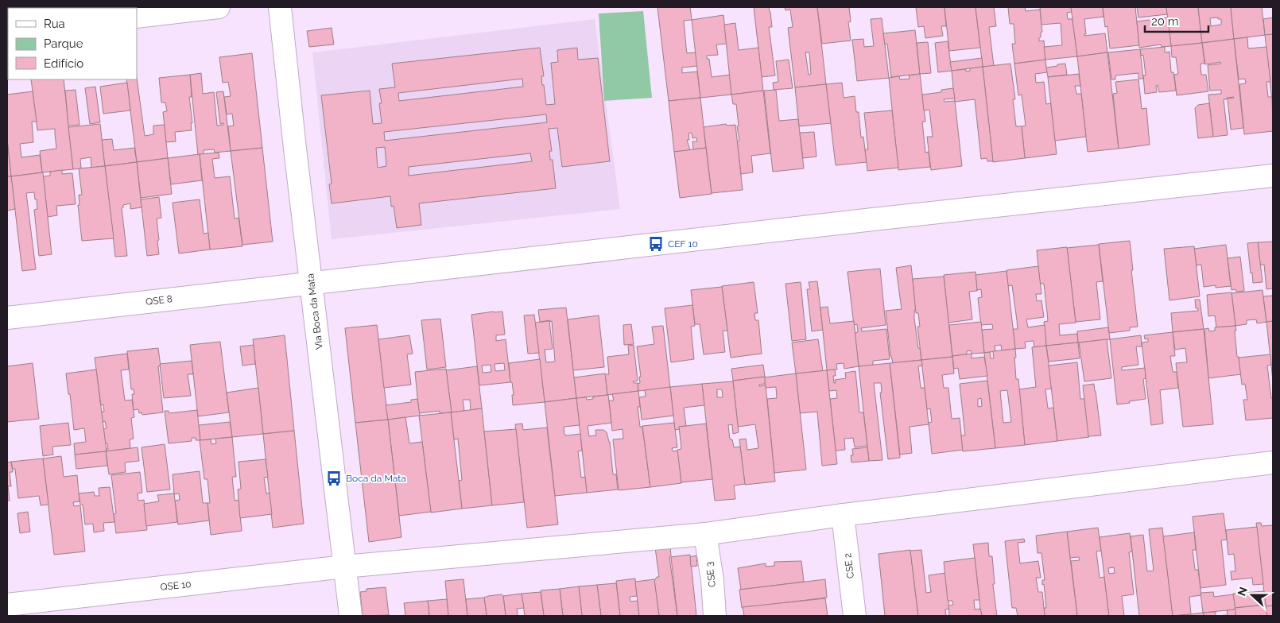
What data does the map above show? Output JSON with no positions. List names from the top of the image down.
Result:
{
  "streets": {
    "street": [
      "QSE 8",
      "Via Boca da Mata",
      "CSE 2",
      "CSE 3",
      "QSE 10"
    ]
  },
  "crossings": [
    ["QSE 8", "Via Boca da Mata"],
    ["Via Boca da Mata", "QSE 10"],
    ["CSE 2", "QSE 10"],
    ["CSE 3", "QSE 10"]
  ],
  "places": {
    "bus stop": ["CEF 10", "Boca da Mata"]
  },
  "legend": ["Rua", "Parque", "Edifício"],
  "scale_bar": "20 m",
  "north": "left"
}
